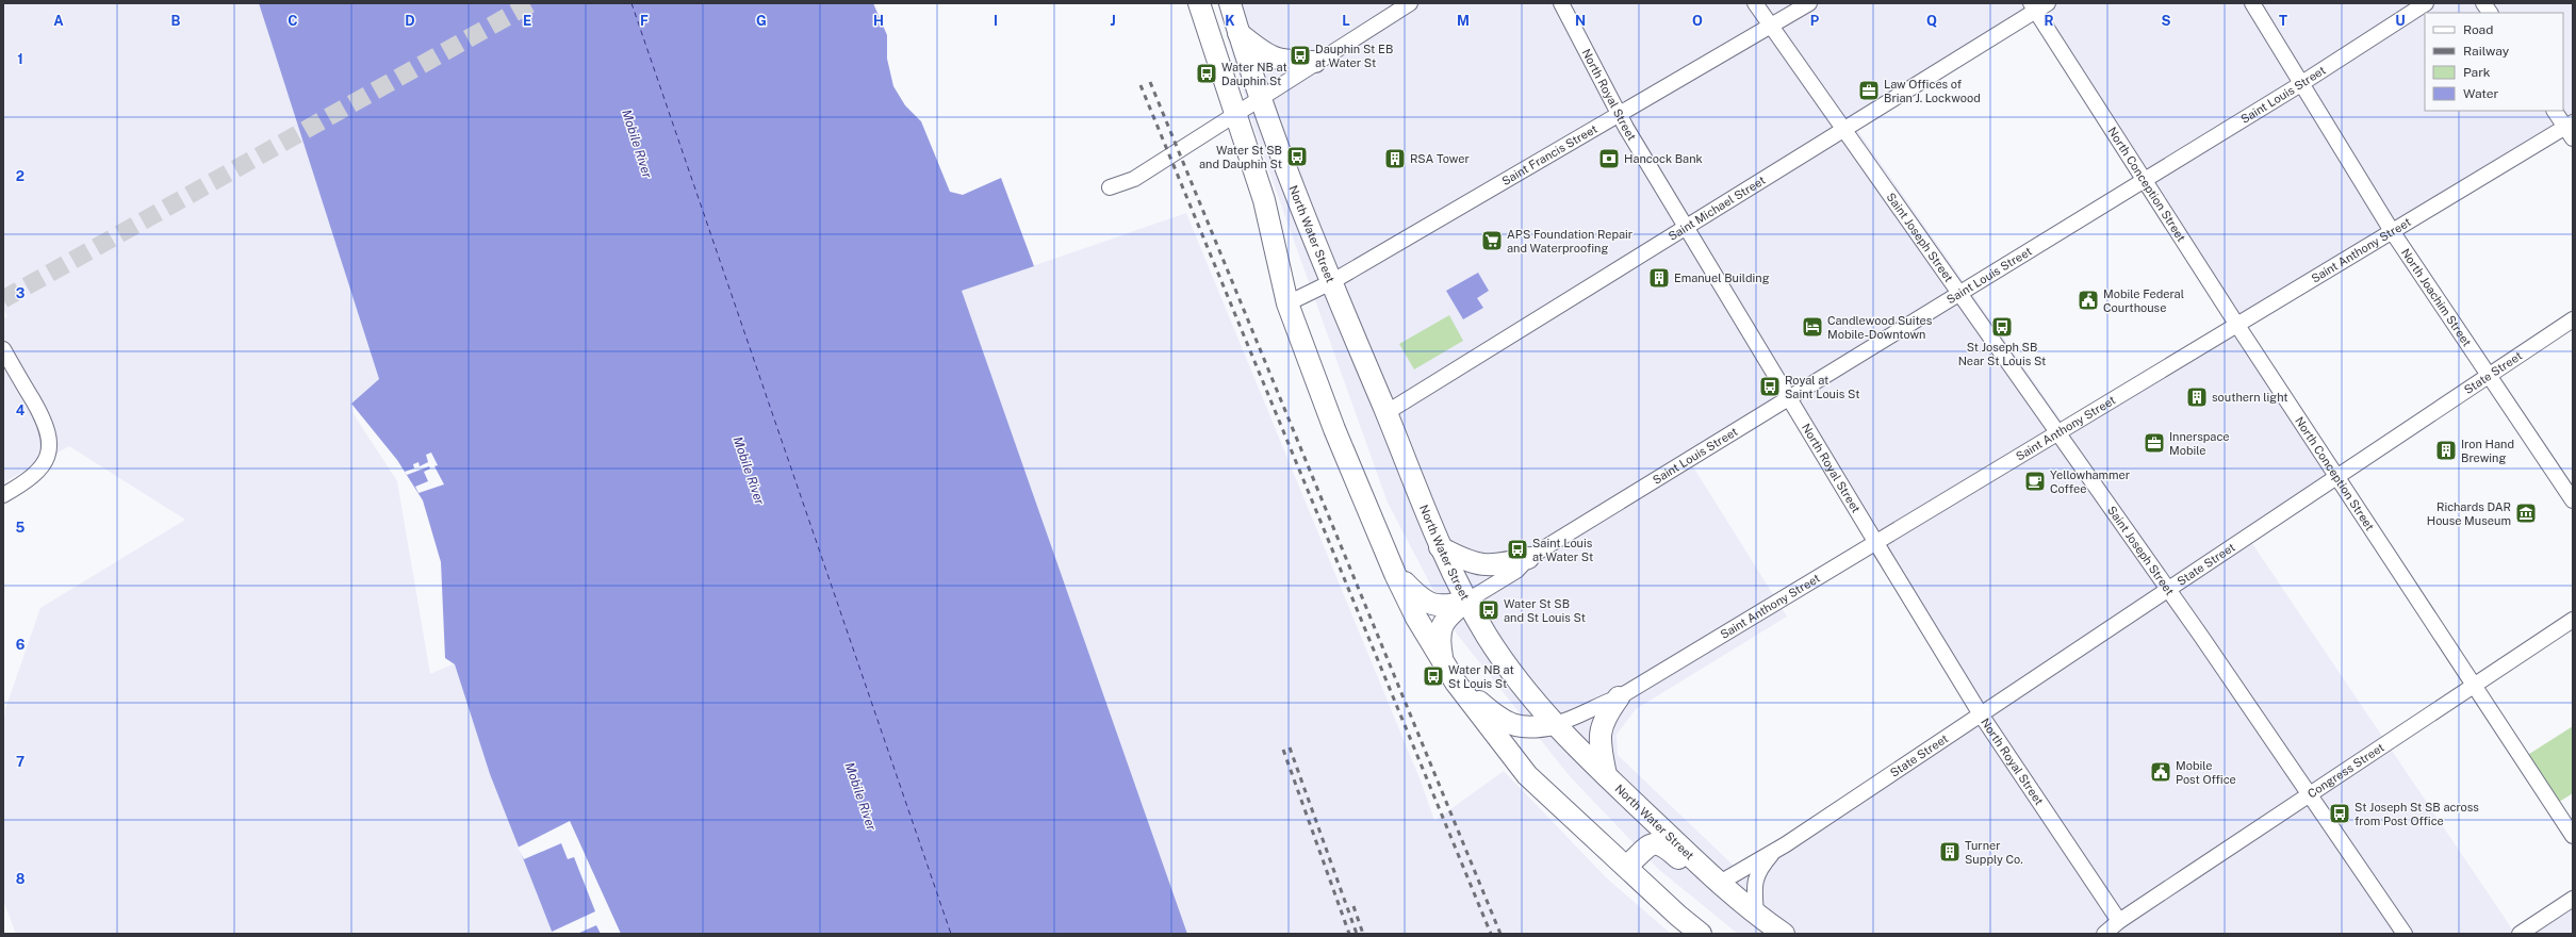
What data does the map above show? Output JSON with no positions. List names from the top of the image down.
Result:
{
  "streets": {
    "highway": ["North Water Street"],
    "street": [
      "North Royal Street",
      "Saint Louis Street",
      "Saint Francis Street",
      "North Conception Street",
      "Saint Michael Street",
      "Saint Joseph Street",
      "Saint Anthony Street",
      "North Joachim Street",
      "State Street",
      "Congress Street"
    ]
  },
  "crossings": [
    ["North Royal Street", "Saint Louis Street"],
    ["North Royal Street", "Saint Francis Street"],
    ["North Royal Street", "Saint Michael Street"],
    ["North Royal Street", "Saint Anthony Street"],
    ["North Royal Street", "State Street"],
    ["North Royal Street", "Congress Street"],
    ["Saint Louis Street", "North Conception Street"],
    ["Saint Louis Street", "North Water Street"],
    ["Saint Louis Street", "Saint Joseph Street"],
    ["Saint Louis Street", "North Joachim Street"],
    ["Saint Francis Street", "North Water Street"],
    ["Saint Francis Street", "Saint Joseph Street"],
    ["North Conception Street", "Saint Michael Street"],
    ["North Conception Street", "Saint Anthony Street"],
    ["North Conception Street", "State Street"],
    ["North Conception Street", "Congress Street"],
    ["Saint Michael Street", "North Water Street"],
    ["Saint Michael Street", "Saint Joseph Street"],
    ["North Water Street", "Saint Anthony Street"],
    ["North Water Street", "State Street"],
    ["Saint Joseph Street", "Saint Anthony Street"],
    ["Saint Joseph Street", "State Street"],
    ["Saint Joseph Street", "Congress Street"],
    ["Saint Anthony Street", "North Joachim Street"],
    ["North Joachim Street", "State Street"]
  ],
  "water": ["Mobile River"],
  "places": {
    "bus stop": [
      "Dauphin St EB at Water St",
      "Water NB at Dauphin St",
      "Water St SB and Dauphin St",
      "St Joseph SB Near St Louis St",
      "Royal at Saint Louis St",
      "Saint Louis at Water St",
      "Water St SB and St Louis St",
      "Water NB at St Louis St",
      "St Joseph St SB across from Post Office"
    ],
    "office": ["Law Offices of Brian J. Lockwood", "Innerspace Mobile"],
    "building": [
      "RSA Tower",
      "Emanuel Building",
      "southern light",
      "Iron Hand Brewing",
      "Turner Supply Co."
    ],
    "bank": ["Hancock Bank"],
    "supermarket": ["APS Foundation Repair and Waterproofing"],
    "public building": ["Mobile Federal Courthouse", "Mobile Post Office"],
    "hotel": ["Candlewood Suites Mobile-Downtown"],
    "cafe": ["Yellowhammer Coffee"],
    "museum": ["Richards DAR House Museum"]
  },
  "legend": [
    "Road",
    "Railway",
    "Park",
    "Water"
  ],
  "grid": {
    "columns": [
      "A",
      "B",
      "C",
      "D",
      "E",
      "F",
      "G",
      "H",
      "I",
      "J",
      "K",
      "L",
      "M",
      "N",
      "O",
      "P",
      "Q",
      "R",
      "S",
      "T",
      "U"
    ],
    "rows": [
      "1",
      "2",
      "3",
      "4",
      "5",
      "6",
      "7",
      "8"
    ]
  }
}
